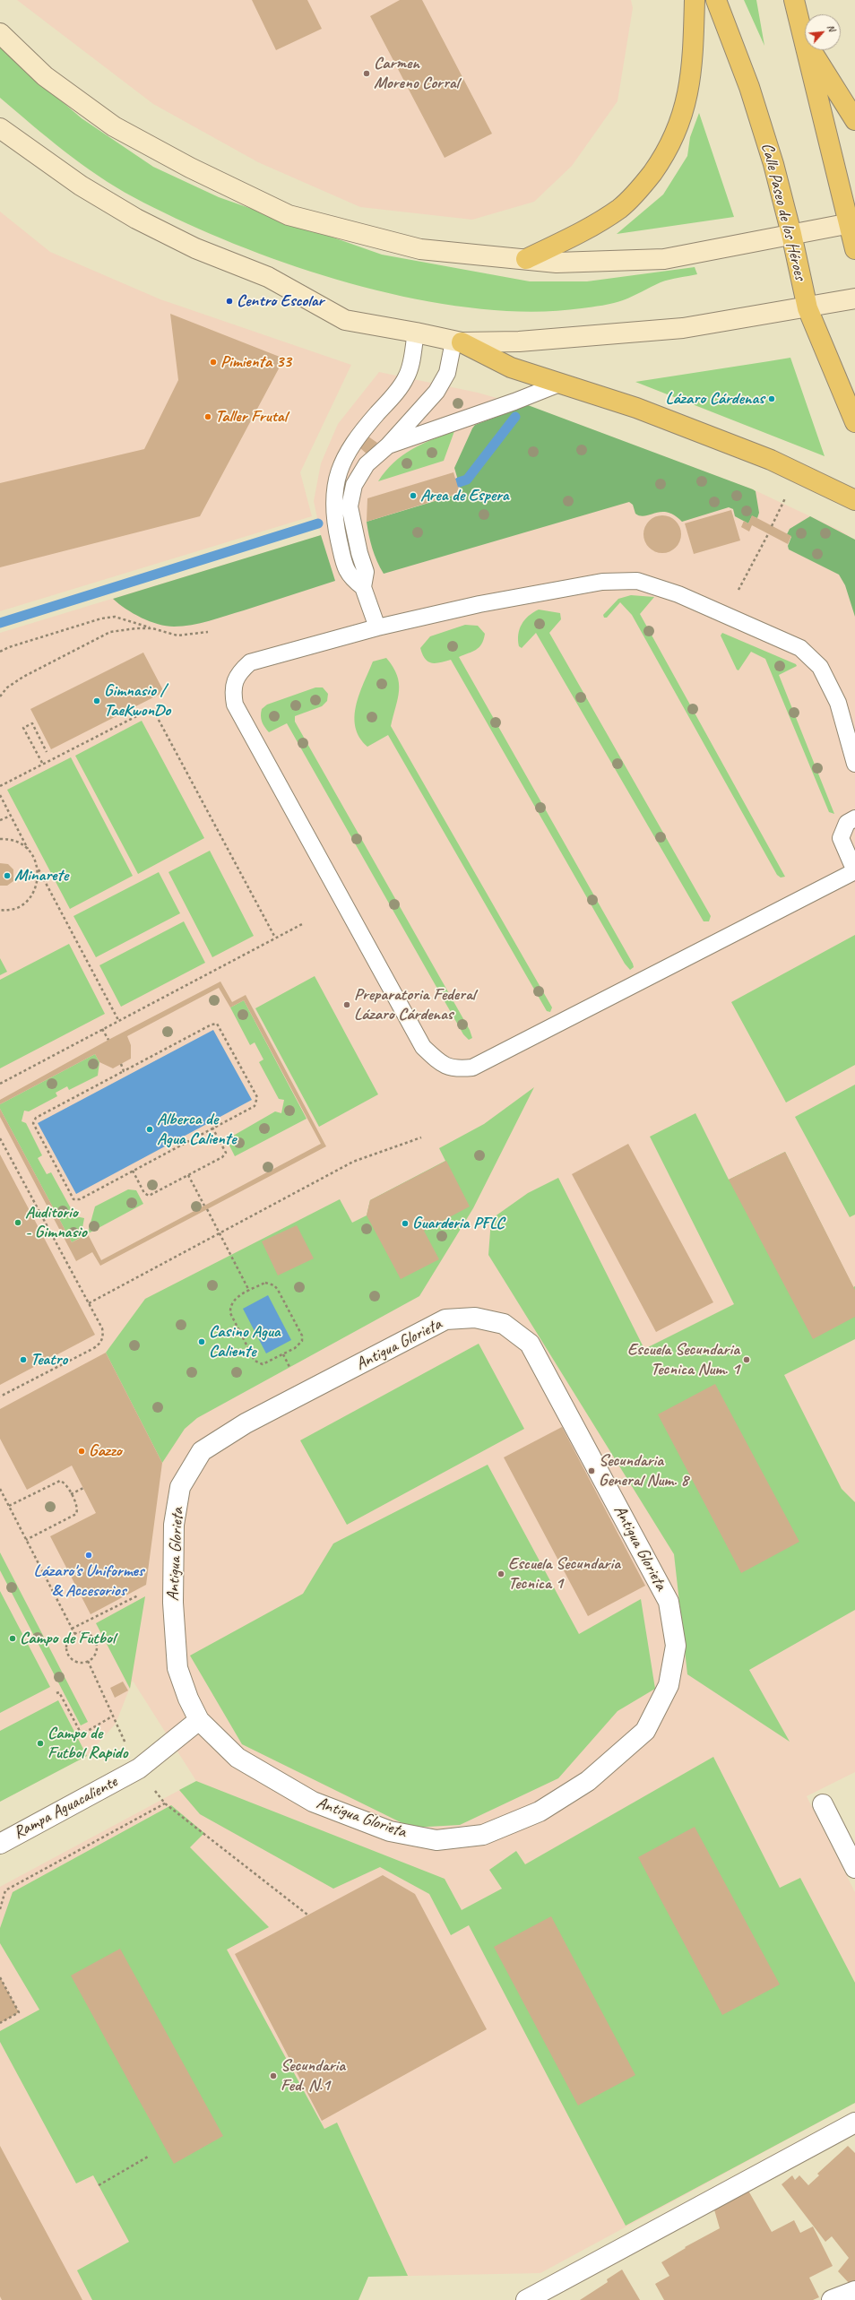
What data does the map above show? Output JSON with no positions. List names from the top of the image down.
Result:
{
  "streets": {
    "main road": ["Calle Paseo de los Héroes"],
    "street": ["Antigua Glorieta", "Rampa Aguacaliente"]
  },
  "crossings": [
    ["Antigua Glorieta", "Rampa Aguacaliente"]
  ],
  "places": [
    "Carmen Moreno Corral",
    "Centro Escolar",
    "Pimienta 33",
    "Lázaro Cárdenas",
    "Taller Frutal",
    "Area de Espera",
    "Gimnasio / TaeKwonDo",
    "Minarete",
    "Preparatoria Federal Lázaro Cárdenas",
    "Alberca de Agua Caliente",
    "Auditorio - Gimnasio",
    "Guarderia PFLC",
    "Casino Agua Caliente",
    "Teatro",
    "Escuela Secundaria Tecnica Num. 1",
    "Gazzo",
    "Secundaria General Num. 8",
    "Lázaro's Uniformes & Accesorios",
    "Escuela Secundaria Tecnica 1",
    "Campo de Futbol",
    "Campo de Futbol Rapido",
    "Secundaria Fed. N.1"
  ],
  "north": "top right"
}
